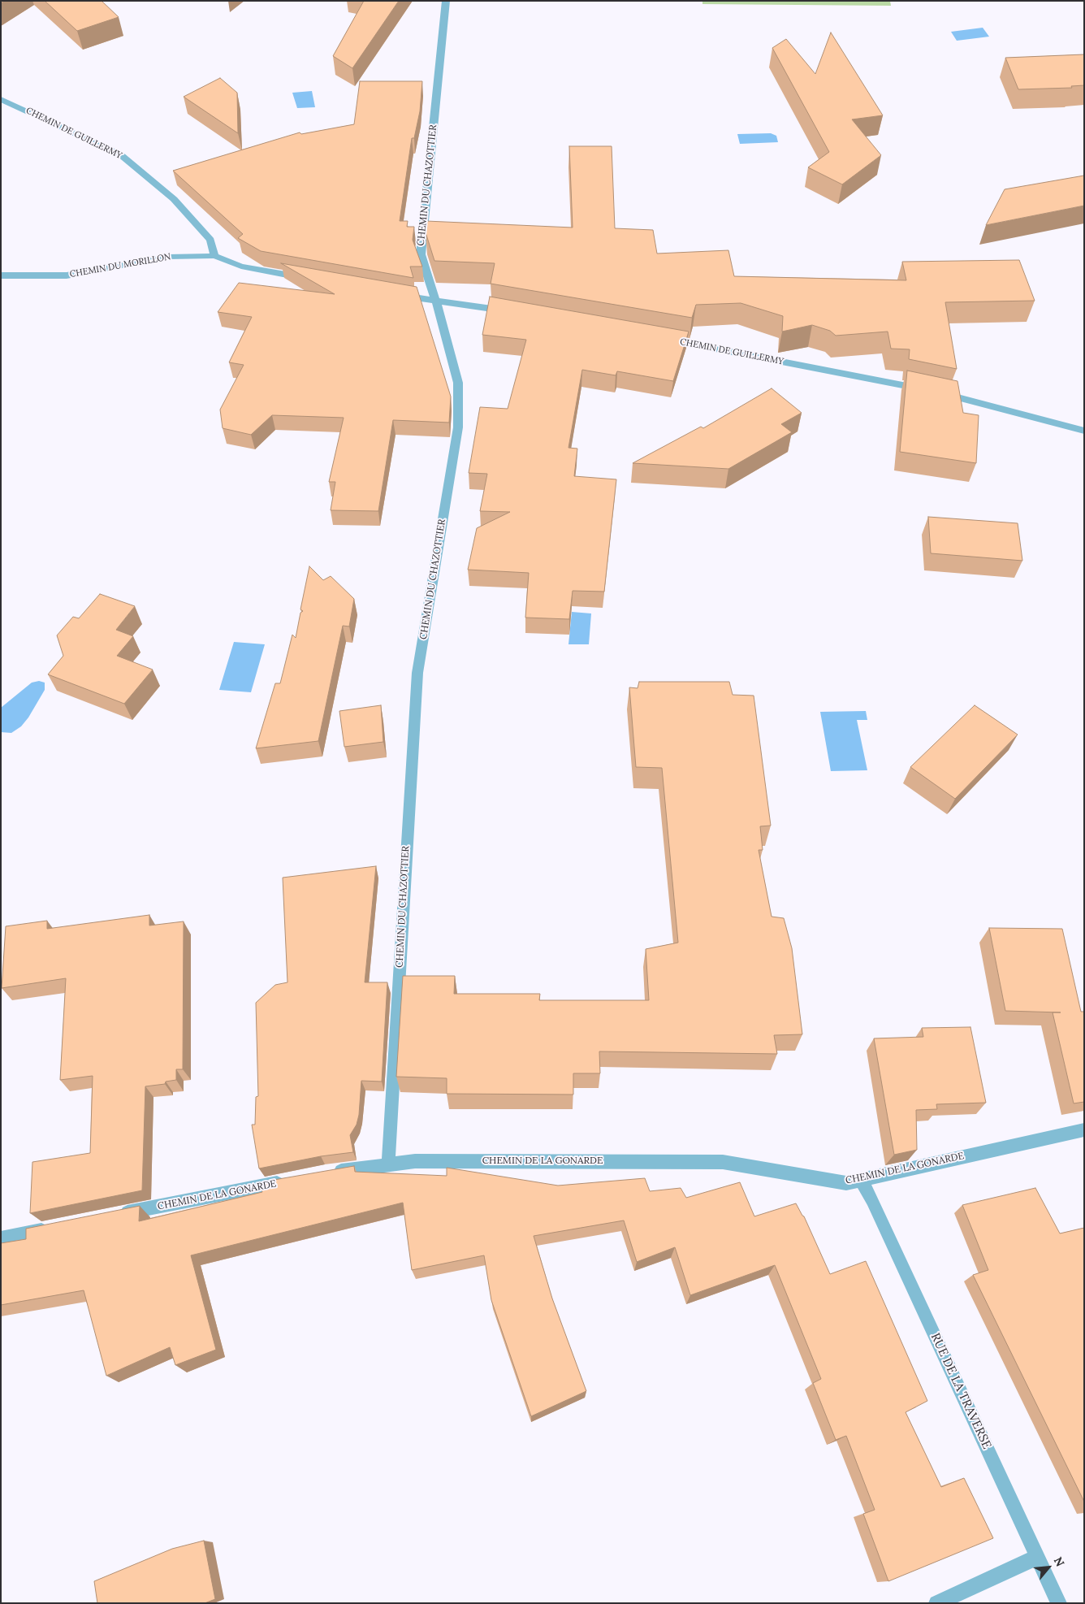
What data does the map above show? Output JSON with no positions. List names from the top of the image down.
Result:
{
  "streets": {
    "street": [
      "CHEMIN DE GUILLERMY",
      "CHEMIN DU CHAZOTTIER",
      "CHEMIN DU MORILLON",
      "CHEMIN DE LA GONARDE",
      "RUE DE LA TRAVERSE"
    ]
  },
  "crossings": [
    ["CHEMIN DE GUILLERMY", "CHEMIN DU MORILLON"],
    ["CHEMIN DU CHAZOTTIER", "CHEMIN DE LA GONARDE"],
    ["CHEMIN DE LA GONARDE", "RUE DE LA TRAVERSE"]
  ],
  "north": "top right"
}
